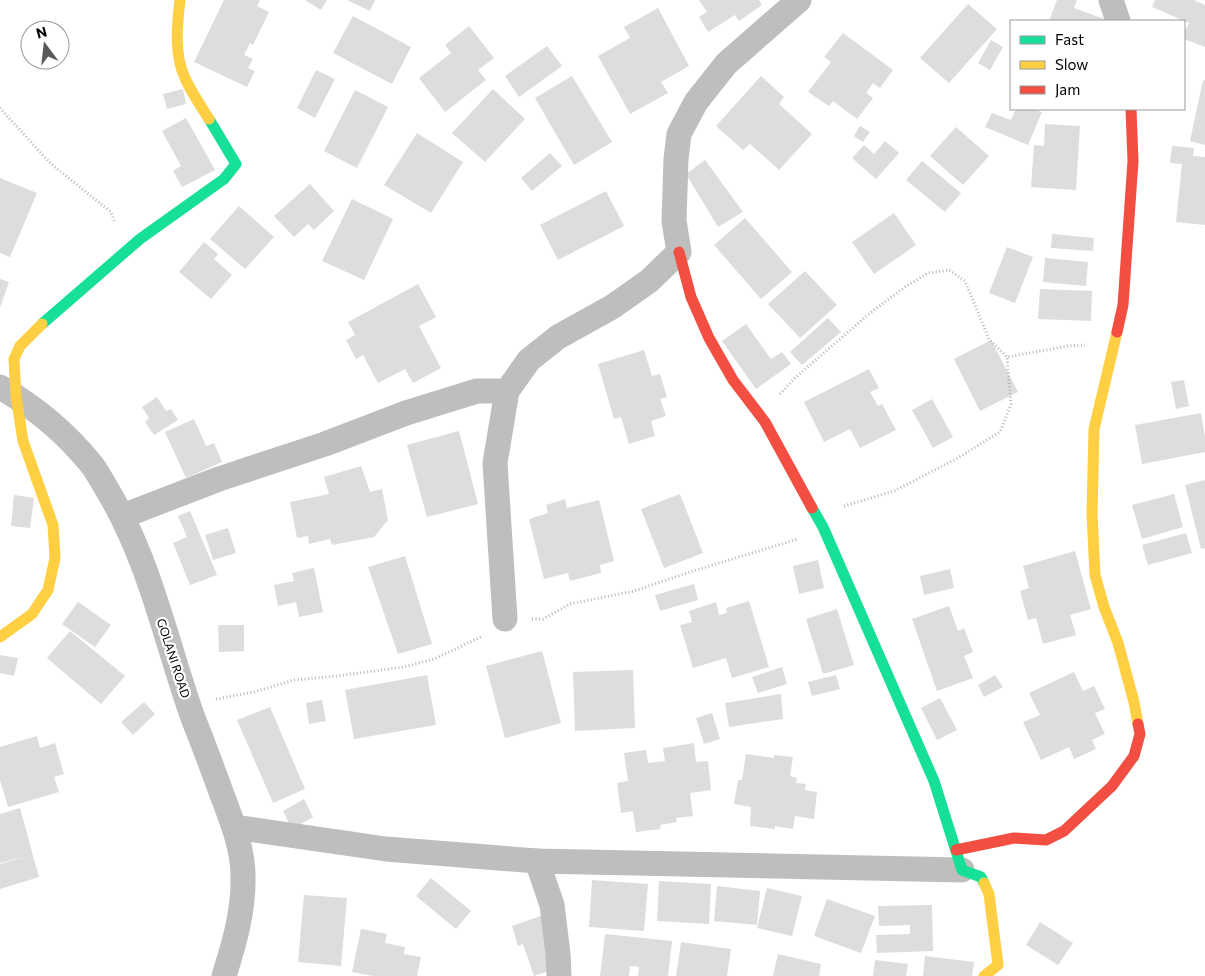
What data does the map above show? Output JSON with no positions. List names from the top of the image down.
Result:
{
  "streets": {
    "street": ["GOLANI ROAD"]
  },
  "legend": ["Fast", "Slow", "Jam"],
  "north": "top"
}
